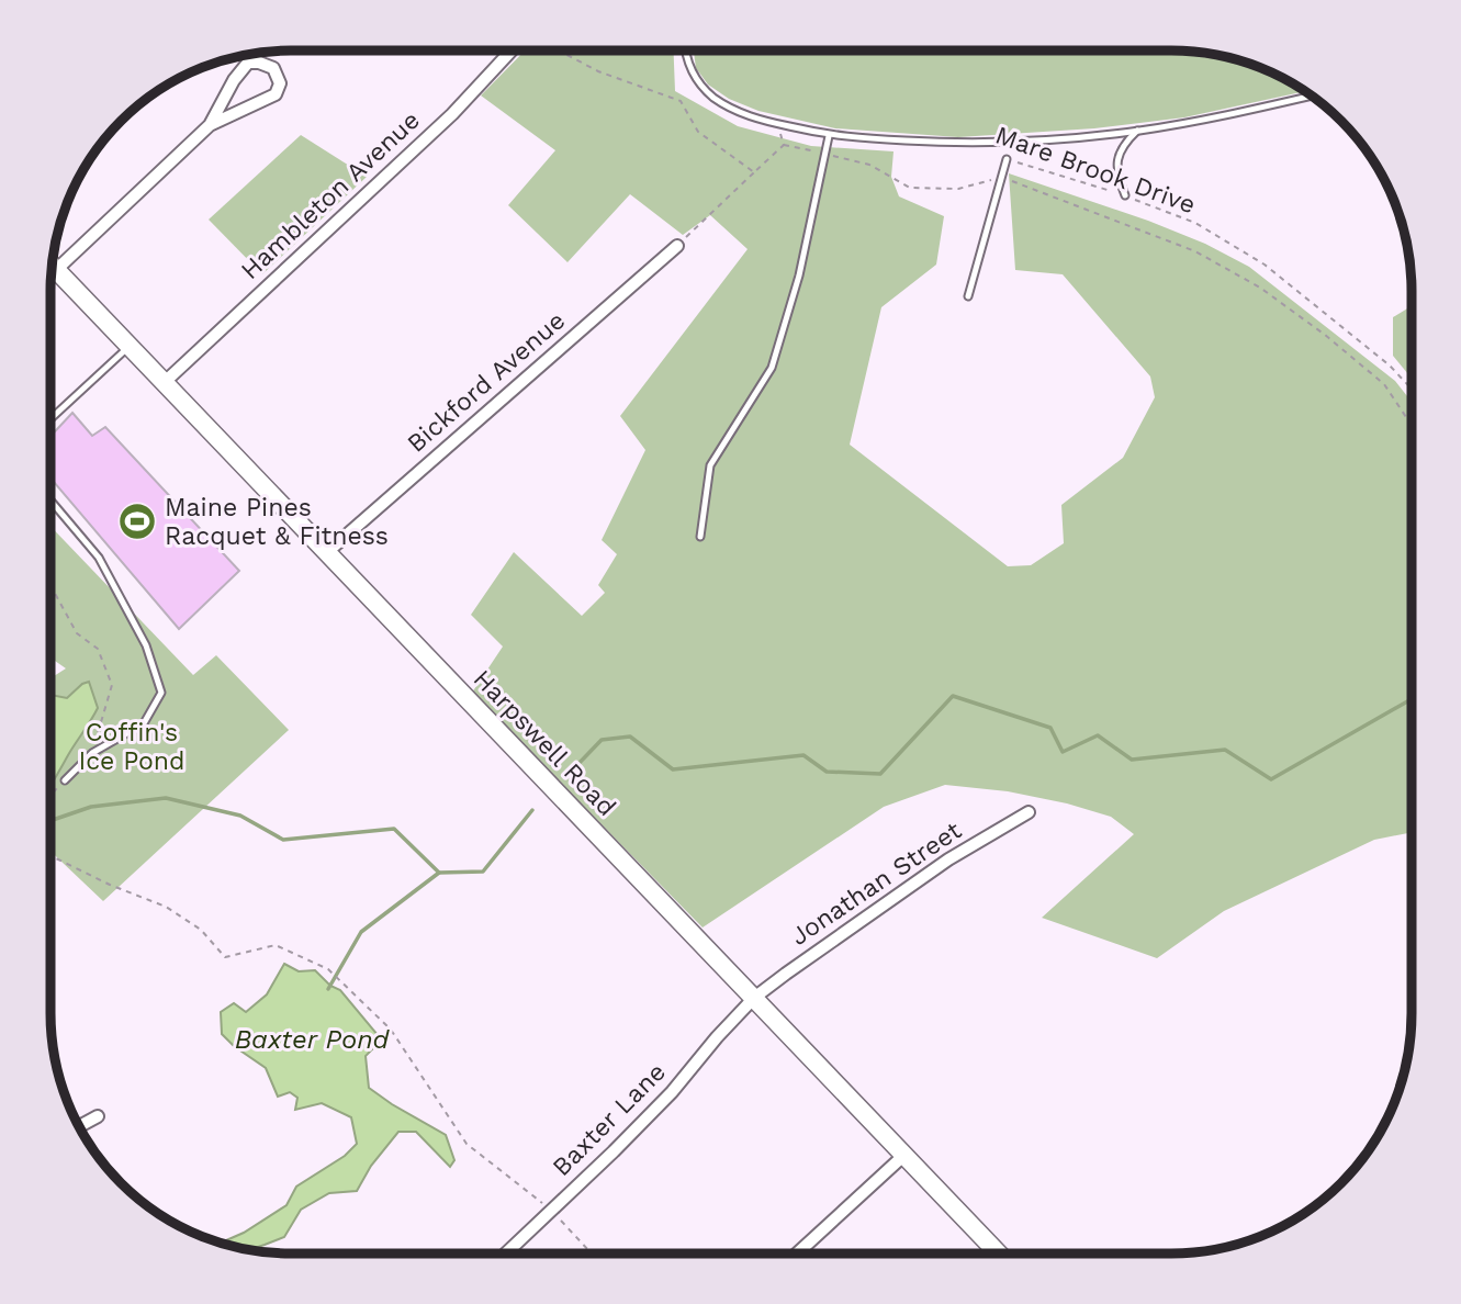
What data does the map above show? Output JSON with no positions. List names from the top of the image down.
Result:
{
  "streets": {
    "main road": ["Harpswell Road"],
    "street": [
      "Hambleton Avenue",
      "Bickford Avenue",
      "Jonathan Street",
      "Baxter Lane"
    ],
    "path": ["Mare Brook Drive"]
  },
  "crossings": [
    ["Hambleton Avenue", "Harpswell Road"],
    ["Bickford Avenue", "Harpswell Road"],
    ["Harpswell Road", "Jonathan Street"],
    ["Harpswell Road", "Baxter Lane"],
    ["Jonathan Street", "Baxter Lane"]
  ],
  "water": ["Baxter Pond"],
  "parks": ["Coffin's Ice Pond"],
  "places": {
    "sports": ["Maine Pines Racquet & Fitness"]
  }
}
